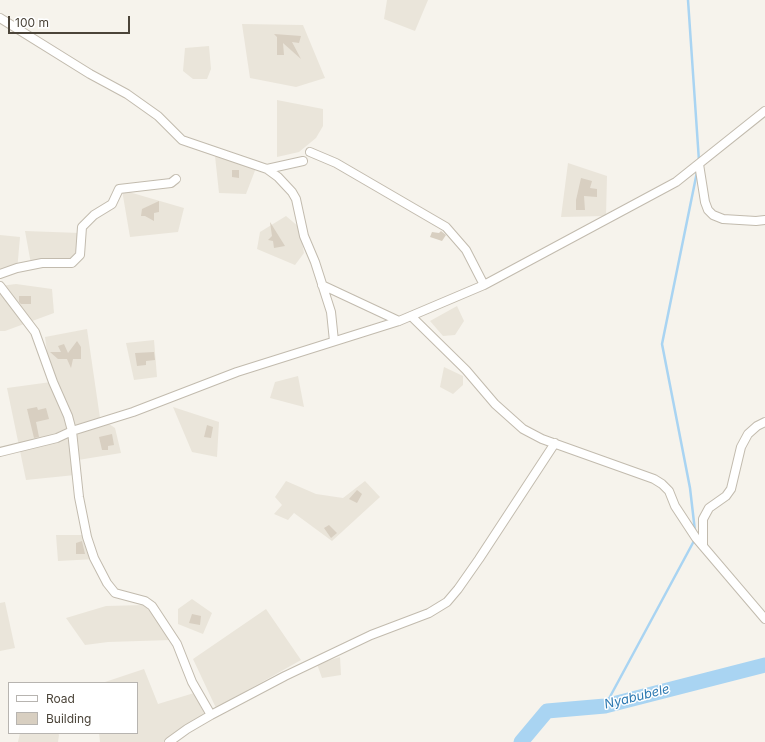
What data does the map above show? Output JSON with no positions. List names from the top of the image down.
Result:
{
  "water": ["Nyabubele"],
  "legend": ["Road", "Building"],
  "scale_bar": "100 m"
}
